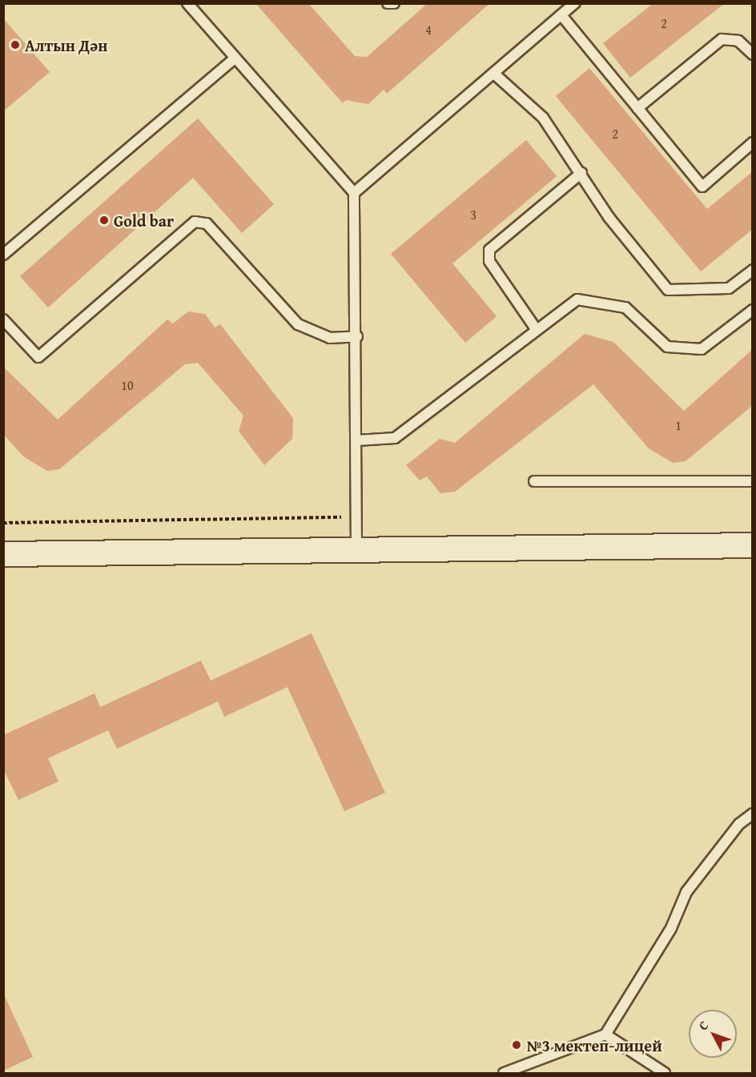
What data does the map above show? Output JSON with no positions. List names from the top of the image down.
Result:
{
  "places": ["Алтын Дән", "Gold bar", "№3 мектеп-лицей"],
  "house_numbers": [
    "2",
    "4",
    "2",
    "3",
    "10",
    "1"
  ],
  "north": "top left"
}
